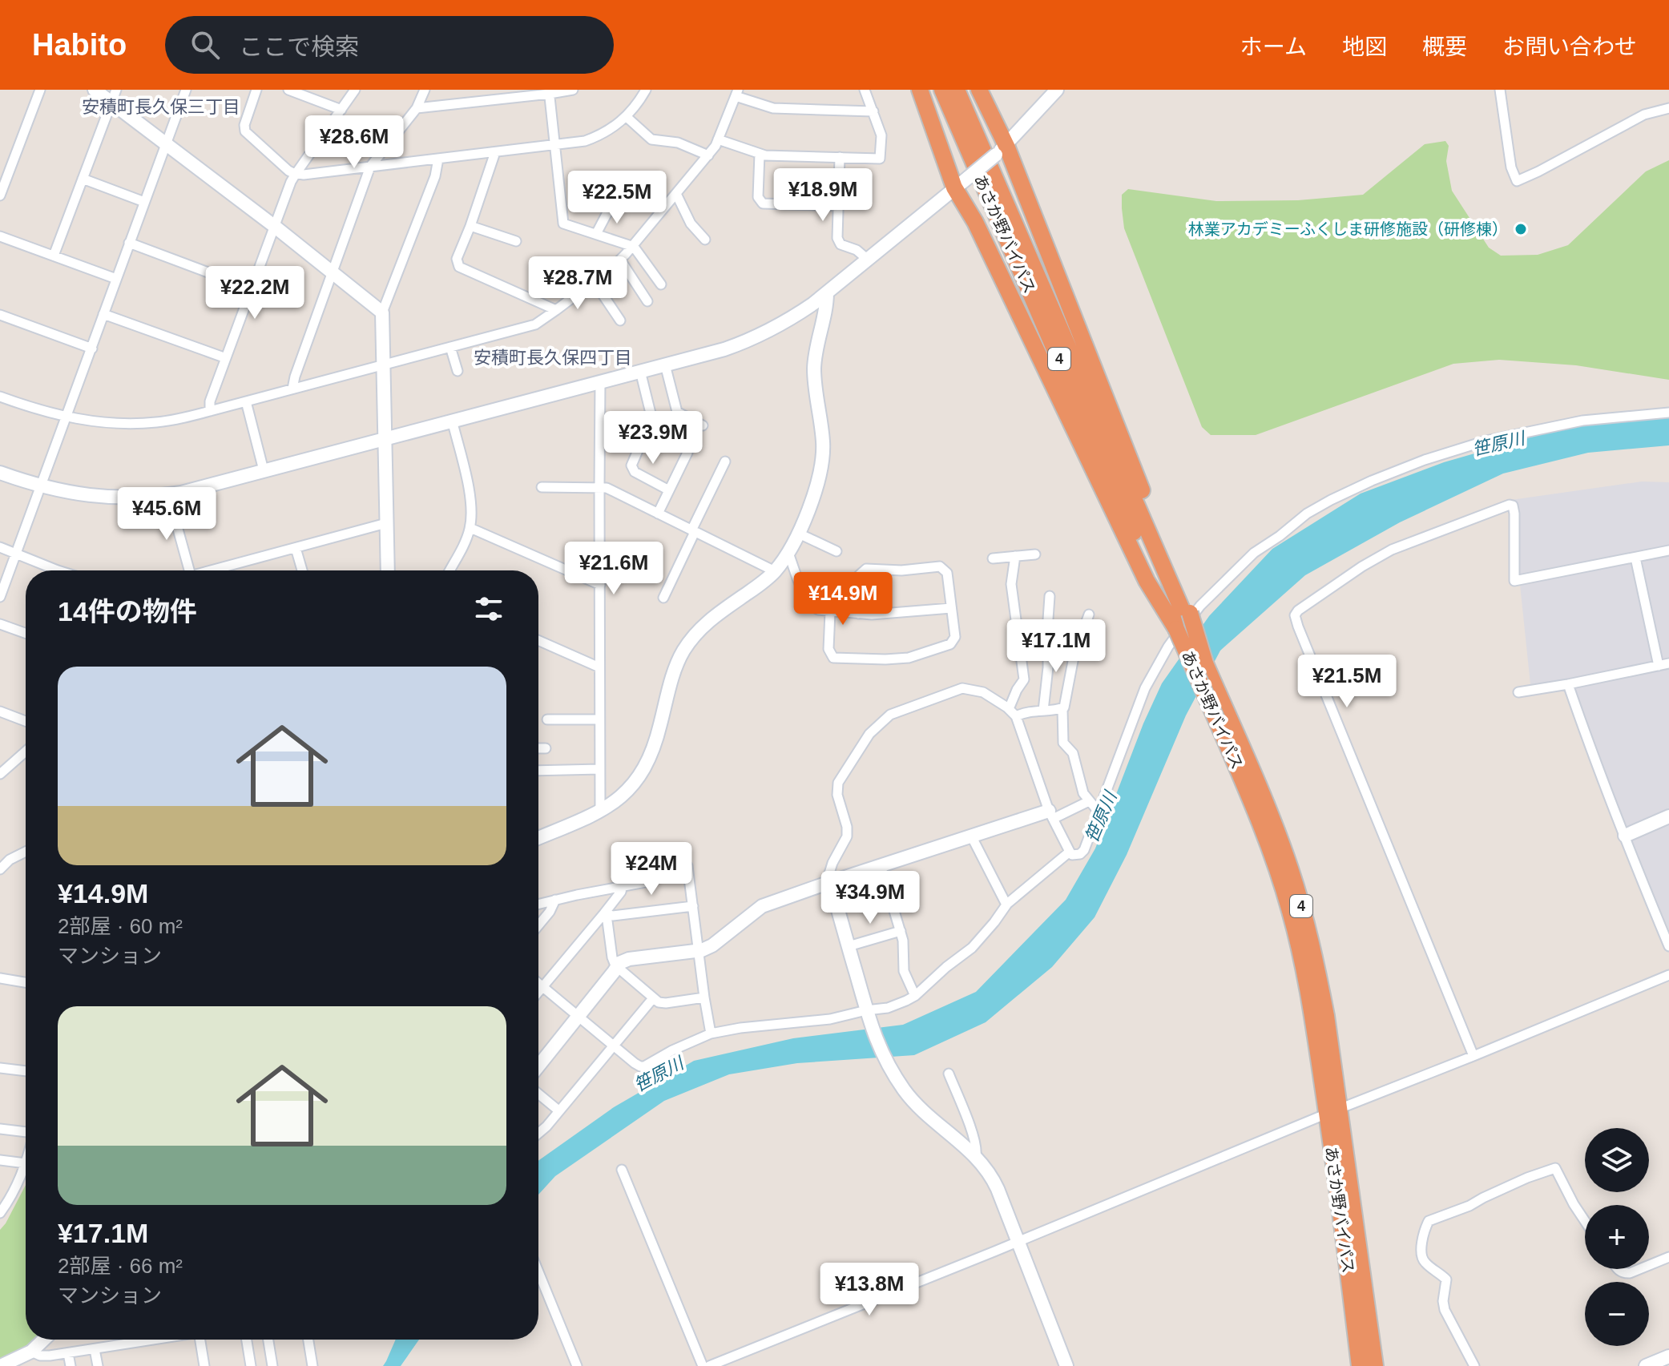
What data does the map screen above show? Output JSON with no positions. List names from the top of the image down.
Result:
{
  "streets": {
    "highway": ["あさか野バイパス", "4"]
  },
  "districts": ["安積町長久保三丁目", "安積町長久保四丁目"],
  "water": ["笹原川"],
  "places": ["林業アカデミーふくしま研修施設（研修棟）"],
  "page": {
    "header": "Habito",
    "search": "ここで検索",
    "nav": [
      "ホーム",
      "地図",
      "概要",
      "お問い合わせ"
    ],
    "price": [
      "¥28.6M",
      "¥18.9M",
      "¥22.5M",
      "¥28.7M",
      "¥22.2M",
      "¥23.9M",
      "¥45.6M",
      "¥21.6M",
      "¥14.9M",
      "¥17.1M",
      "¥21.5M",
      "¥24M",
      "¥34.9M",
      "¥13.8M"
    ],
    "heading": "14件の物件",
    "list": [
      {
        "name": "¥14.9M",
        "note": "2部屋 · 60 m² · マンション"
      },
      {
        "name": "¥17.1M",
        "note": "2部屋 · 66 m² · マンション"
      }
    ],
    "map_buttons": ["+", "−"]
  }
}
